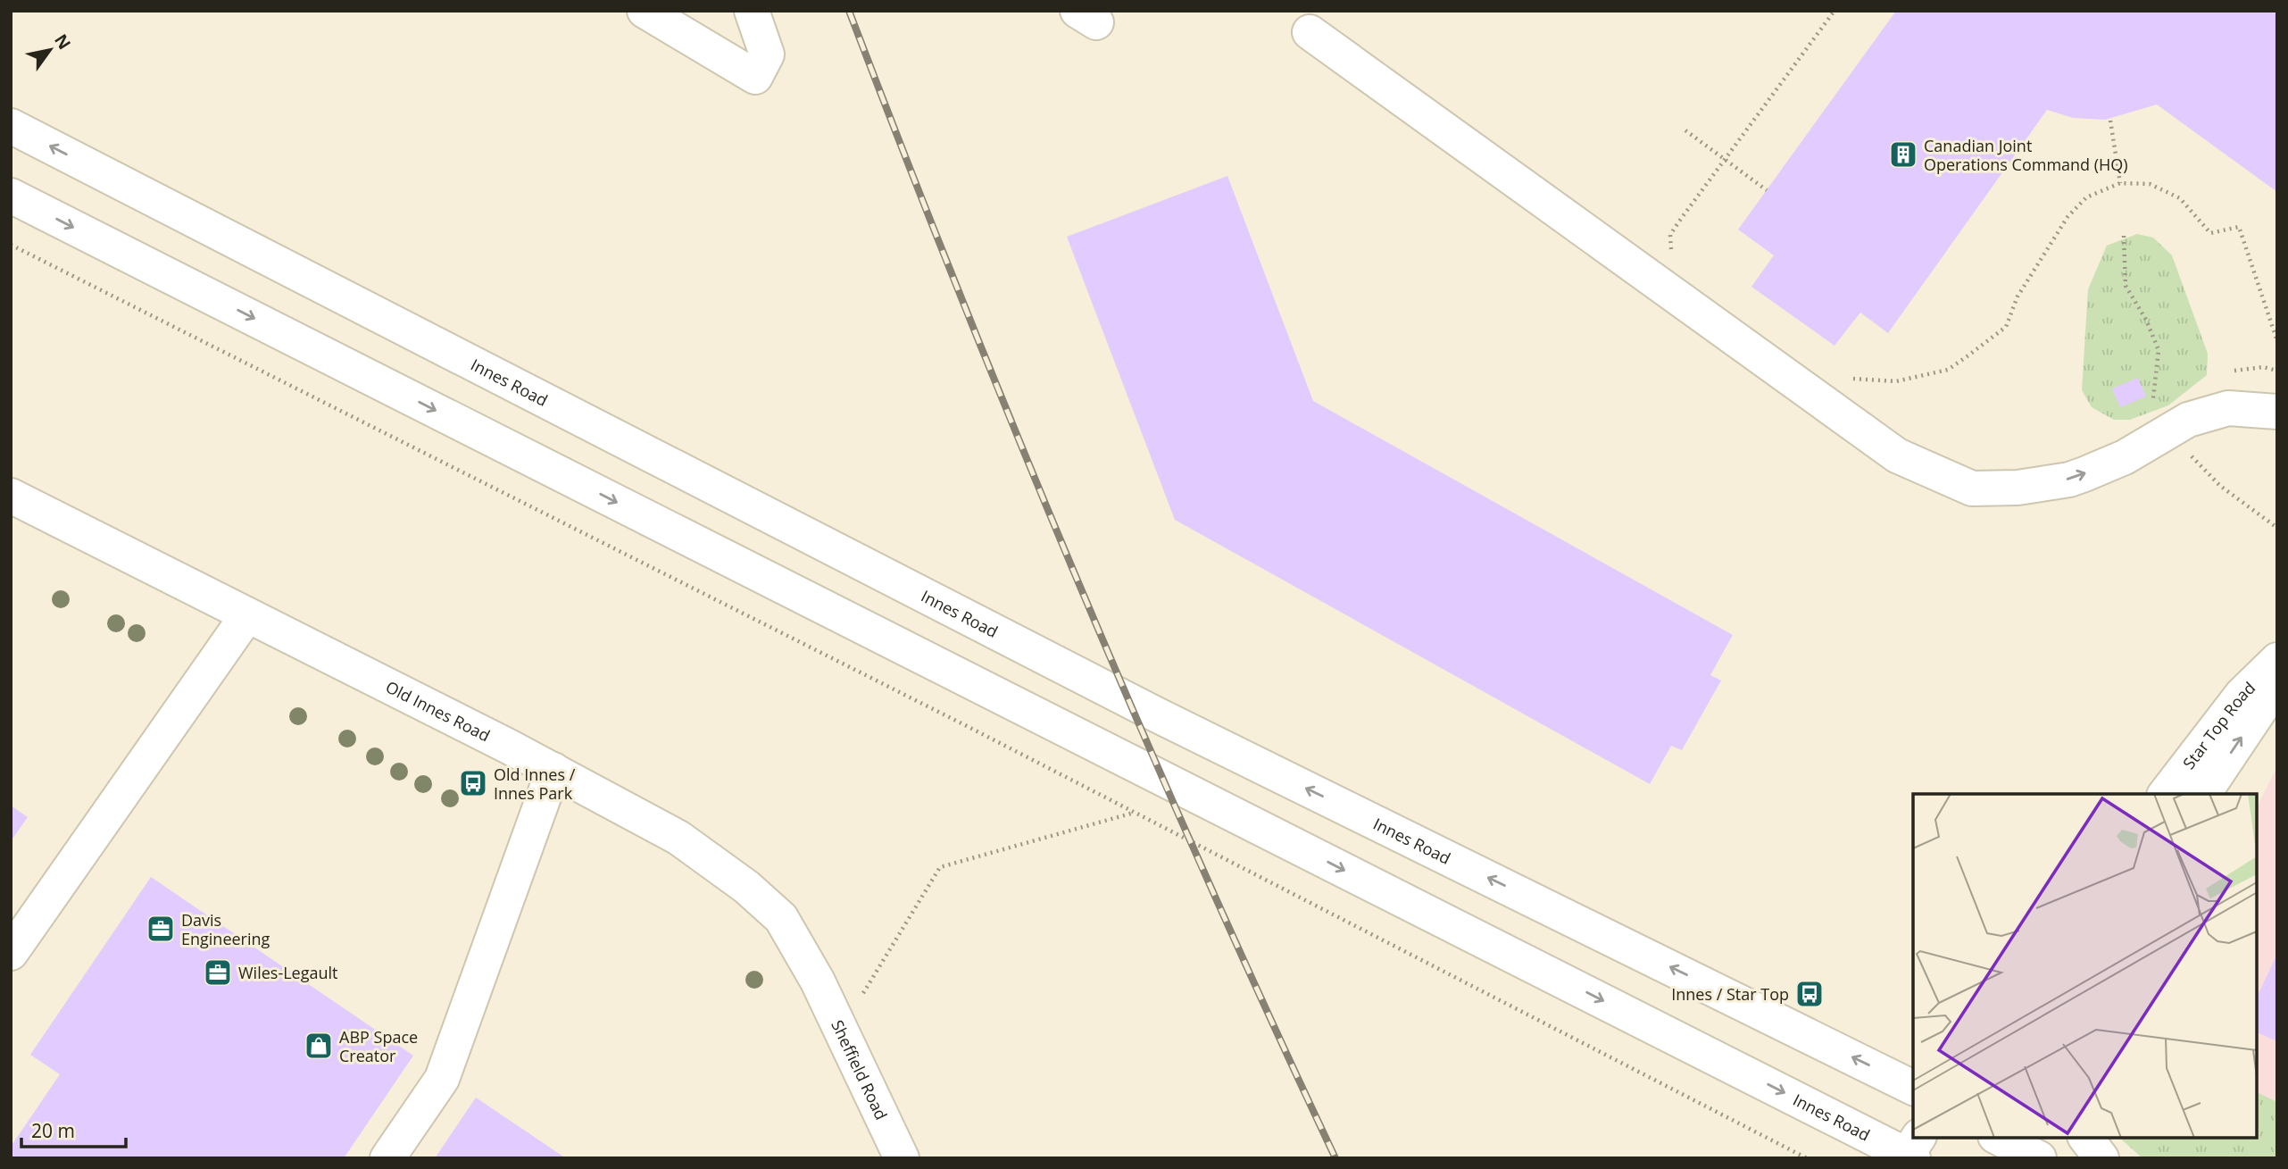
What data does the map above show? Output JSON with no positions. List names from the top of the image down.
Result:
{
  "streets": {
    "main road": [
      "Innes Road",
      "Old Innes Road",
      "Star Top Road",
      "Sheffield Road"
    ]
  },
  "crossings": [
    ["Old Innes Road", "Sheffield Road"]
  ],
  "places": {
    "building": ["Canadian Joint Operations Command (HQ)"],
    "bus stop": ["Old Innes / Innes Park", "Innes / Star Top"],
    "office": ["Davis Engineering", "Wiles-Legault"],
    "shop": ["ABP Space Creator"]
  },
  "scale_bar": "20 m",
  "north": "top right"
}
